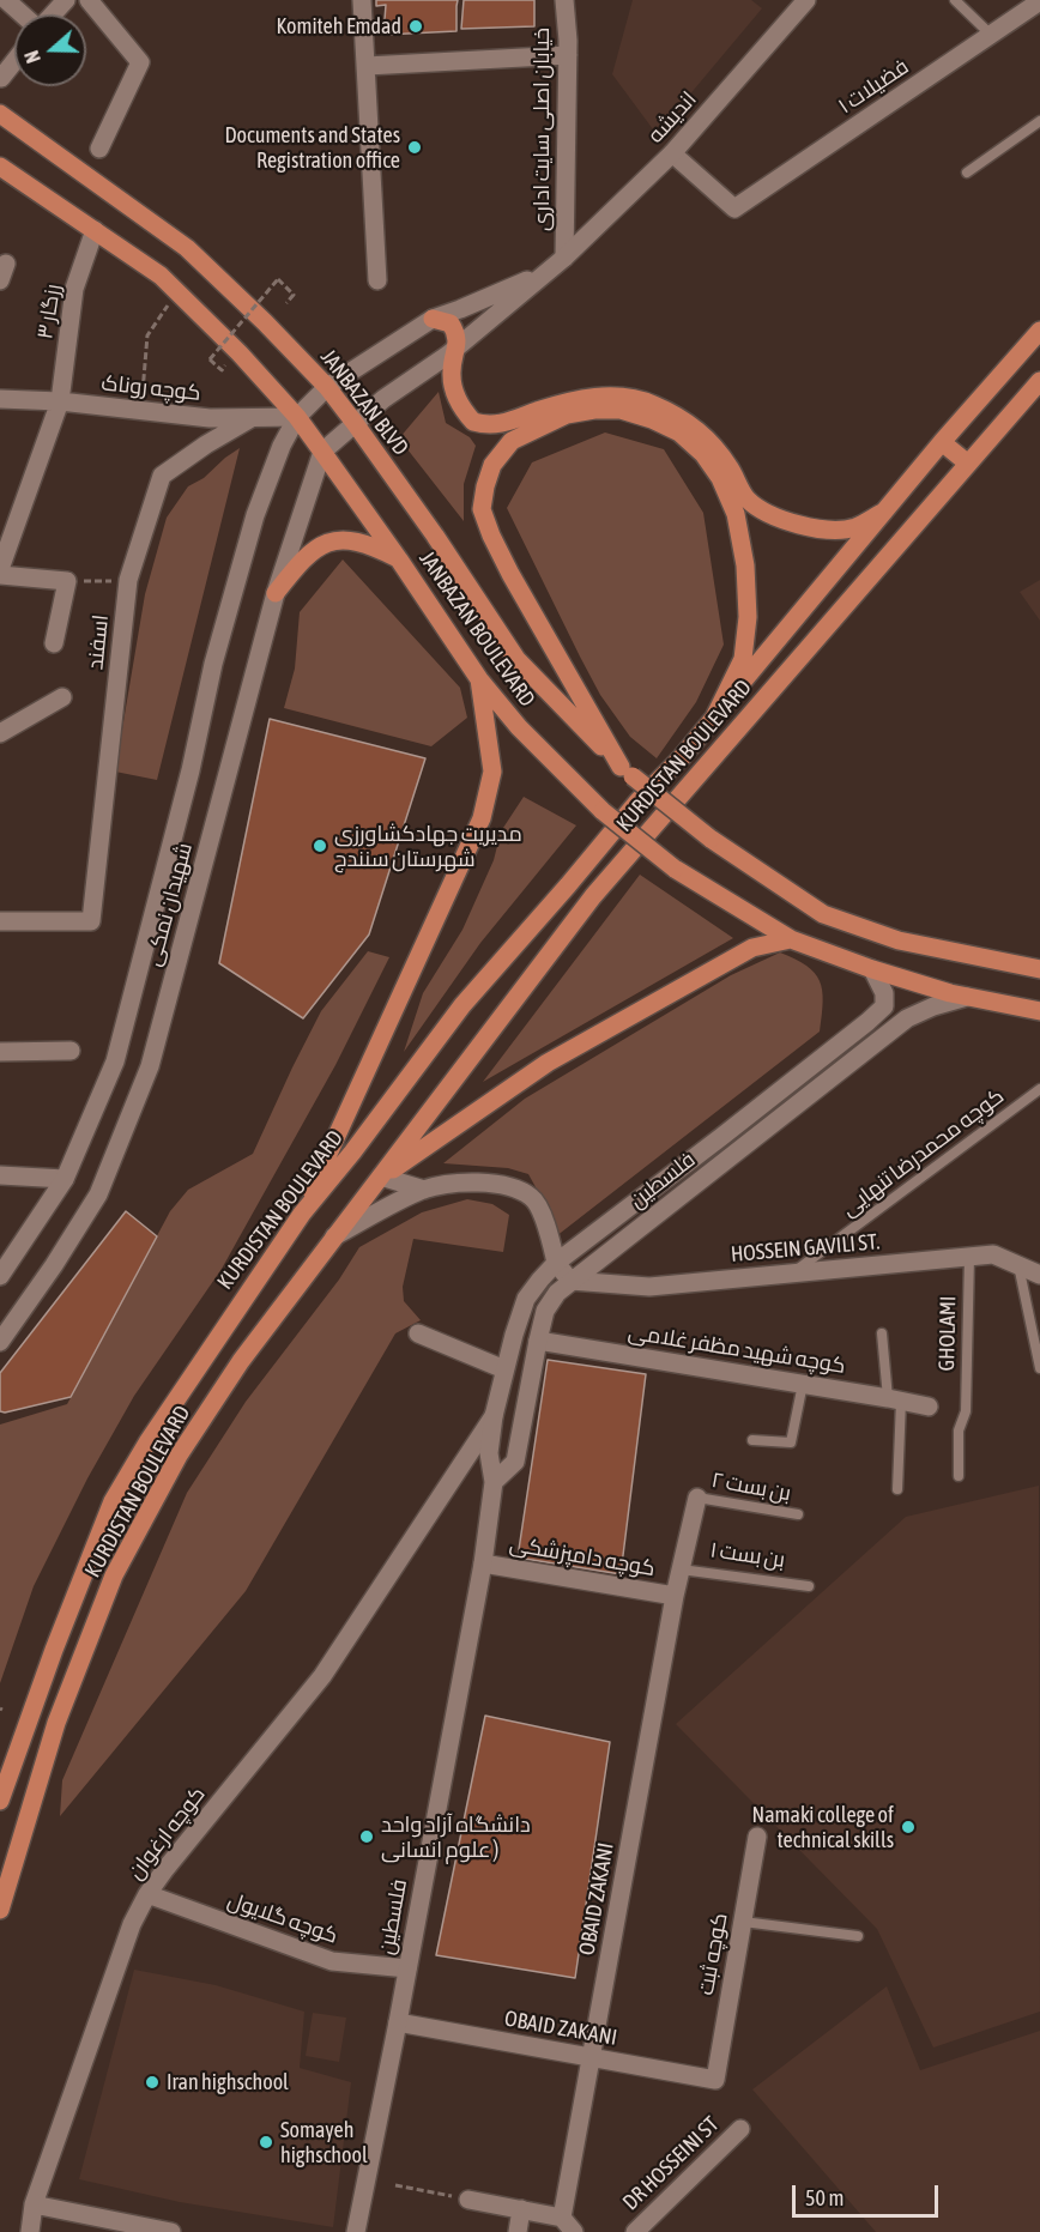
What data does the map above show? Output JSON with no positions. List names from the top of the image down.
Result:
{
  "streets": {
    "main road": ["JANBAZAN BLVD", "JANBAZAN BOULEVARD", "KURDISTAN BOULEVARD"],
    "street": [
      "فضیلات ۱",
      "اندیشه",
      "خیابان اصلی سایت اداری",
      "رزگار ۳",
      "کوچه روناک",
      "اسفند",
      "شهیدان نمکی",
      "فلسطین",
      "HOSSEIN GAVILI ST.",
      "کوچه شهید مظفر غلامی",
      "کوچه دامپزشکی",
      "کوچه ارغوان",
      "OBAID ZAKANI",
      "کوچه گلایول",
      "کوچه ثبت",
      "DR HOSSEINI ST"
    ],
    "lane": [
      "کوچه محمدرضا تنهایی",
      "GHOLAMI",
      "بن بست ۲",
      "بن بست ۱"
    ]
  },
  "crossings": [
    ["فضیلات ۱", "اندیشه"],
    ["اندیشه", "خیابان اصلی سایت اداری"],
    ["اندیشه", "کوچه روناک"],
    ["اندیشه", "JANBAZAN BLVD"],
    ["اندیشه", "JANBAZAN BOULEVARD"],
    ["اندیشه", "شهیدان نمکی"],
    ["رزگار ۳", "کوچه روناک"],
    ["رزگار ۳", "JANBAZAN BOULEVARD"],
    ["کوچه روناک", "JANBAZAN BOULEVARD"],
    ["کوچه روناک", "اسفند"],
    ["کوچه روناک", "شهیدان نمکی"],
    ["JANBAZAN BLVD", "KURDISTAN BOULEVARD"],
    ["JANBAZAN BOULEVARD", "شهیدان نمکی"],
    ["JANBAZAN BOULEVARD", "فلسطین"],
    ["کوچه محمدرضا تنهایی", "HOSSEIN GAVILI ST."],
    ["فلسطین", "HOSSEIN GAVILI ST."],
    ["فلسطین", "کوچه شهید مظفر غلامی"],
    ["فلسطین", "کوچه دامپزشکی"],
    ["فلسطین", "کوچه ارغوان"],
    ["فلسطین", "OBAID ZAKANI"],
    ["فلسطین", "کوچه گلایول"],
    ["HOSSEIN GAVILI ST.", "GHOLAMI"],
    ["بن بست ۲", "OBAID ZAKANI"],
    ["بن بست ۱", "OBAID ZAKANI"],
    ["کوچه دامپزشکی", "OBAID ZAKANI"],
    ["کوچه ارغوان", "کوچه گلایول"],
    ["OBAID ZAKANI", "کوچه ثبت"]
  ],
  "places": [
    "Komiteh Emdad",
    "Documents and States Registration office",
    "مدیریت جهادکشاورزی شهرستان سنندج",
    "Namaki college of technical skills",
    "دانشگاه آزاد واحد علوم انسانی )",
    "Iran highschool",
    "Somayeh highschool"
  ],
  "scale_bar": "50 m",
  "north": "left"
}
